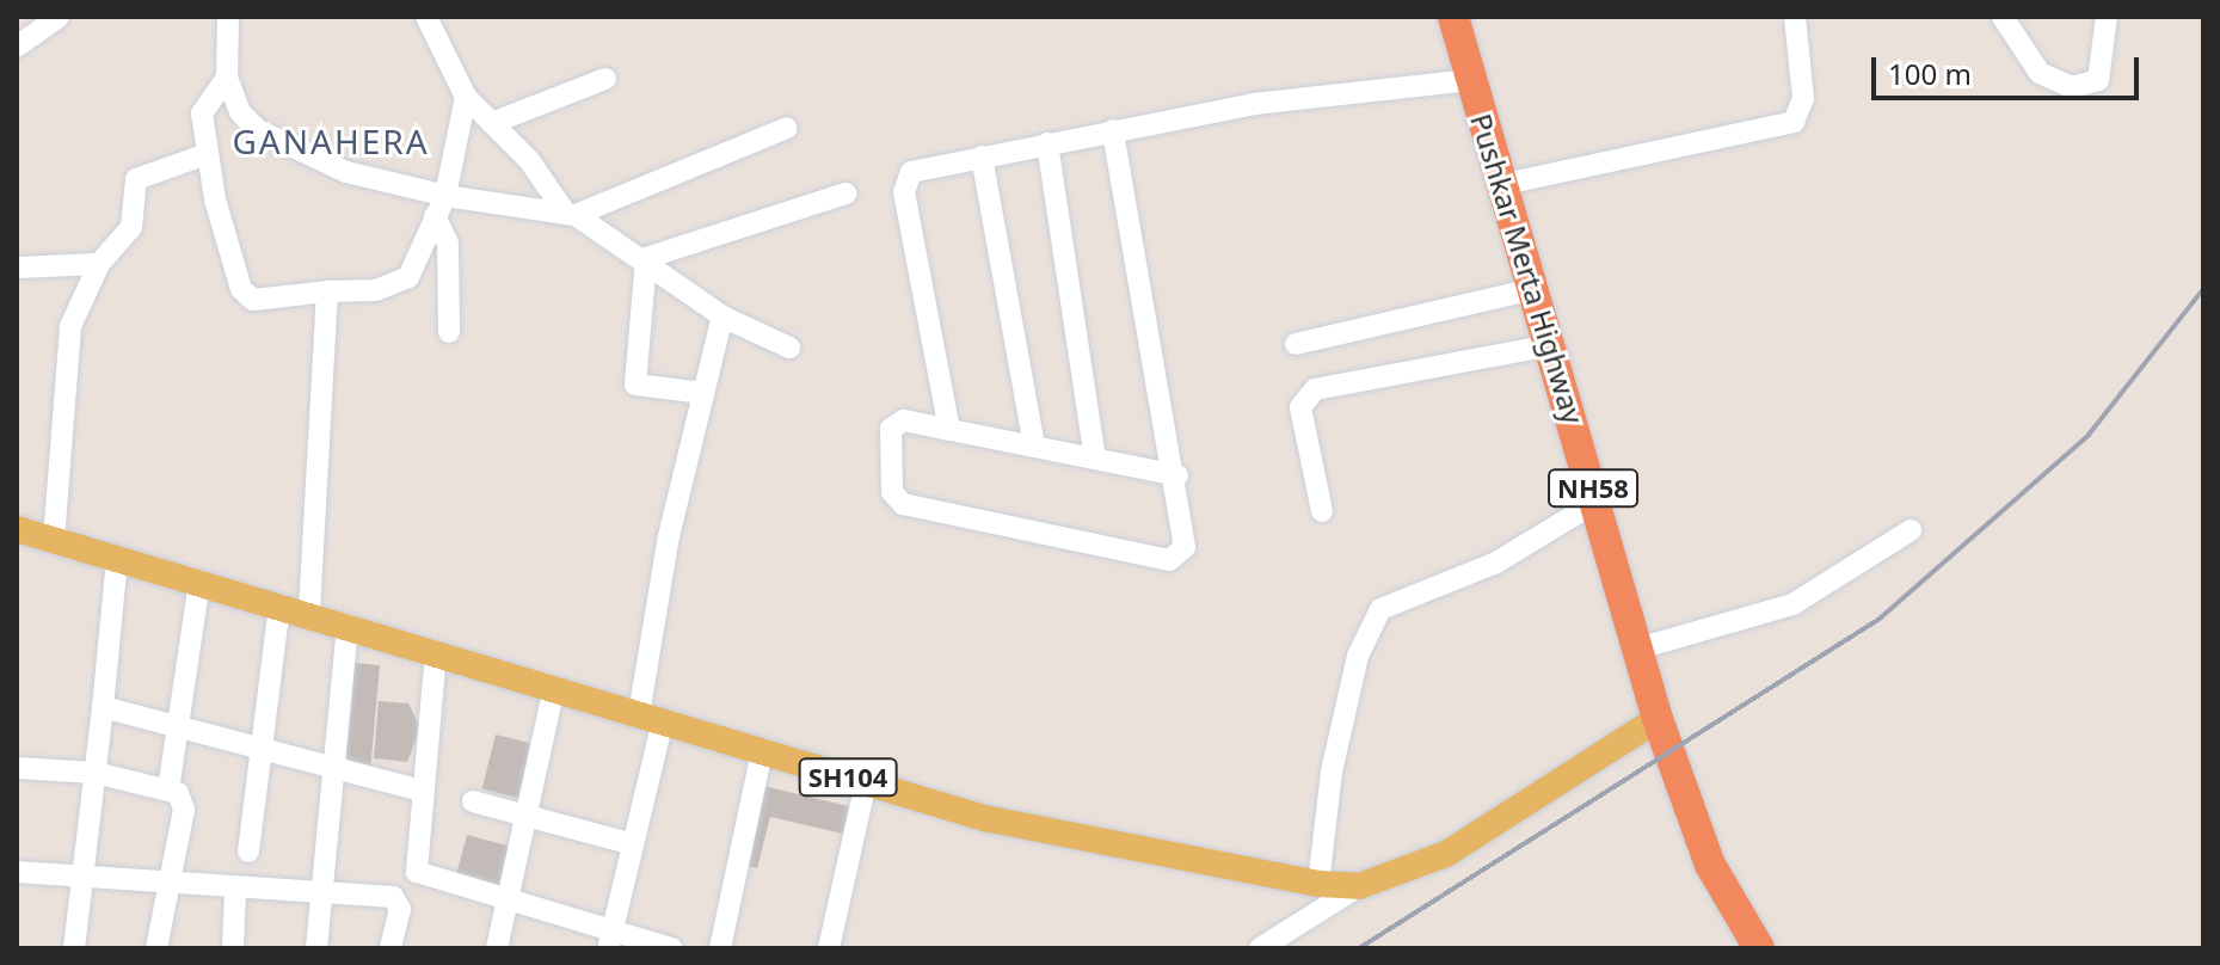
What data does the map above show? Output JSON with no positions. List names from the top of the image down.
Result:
{
  "streets": {
    "highway": ["Pushkar Merta Highway", "NH58"],
    "main road": ["SH104"]
  },
  "crossings": [
    ["Pushkar Merta Highway", "SH104"]
  ],
  "districts": ["GANAHERA"],
  "scale_bar": "100 m"
}
